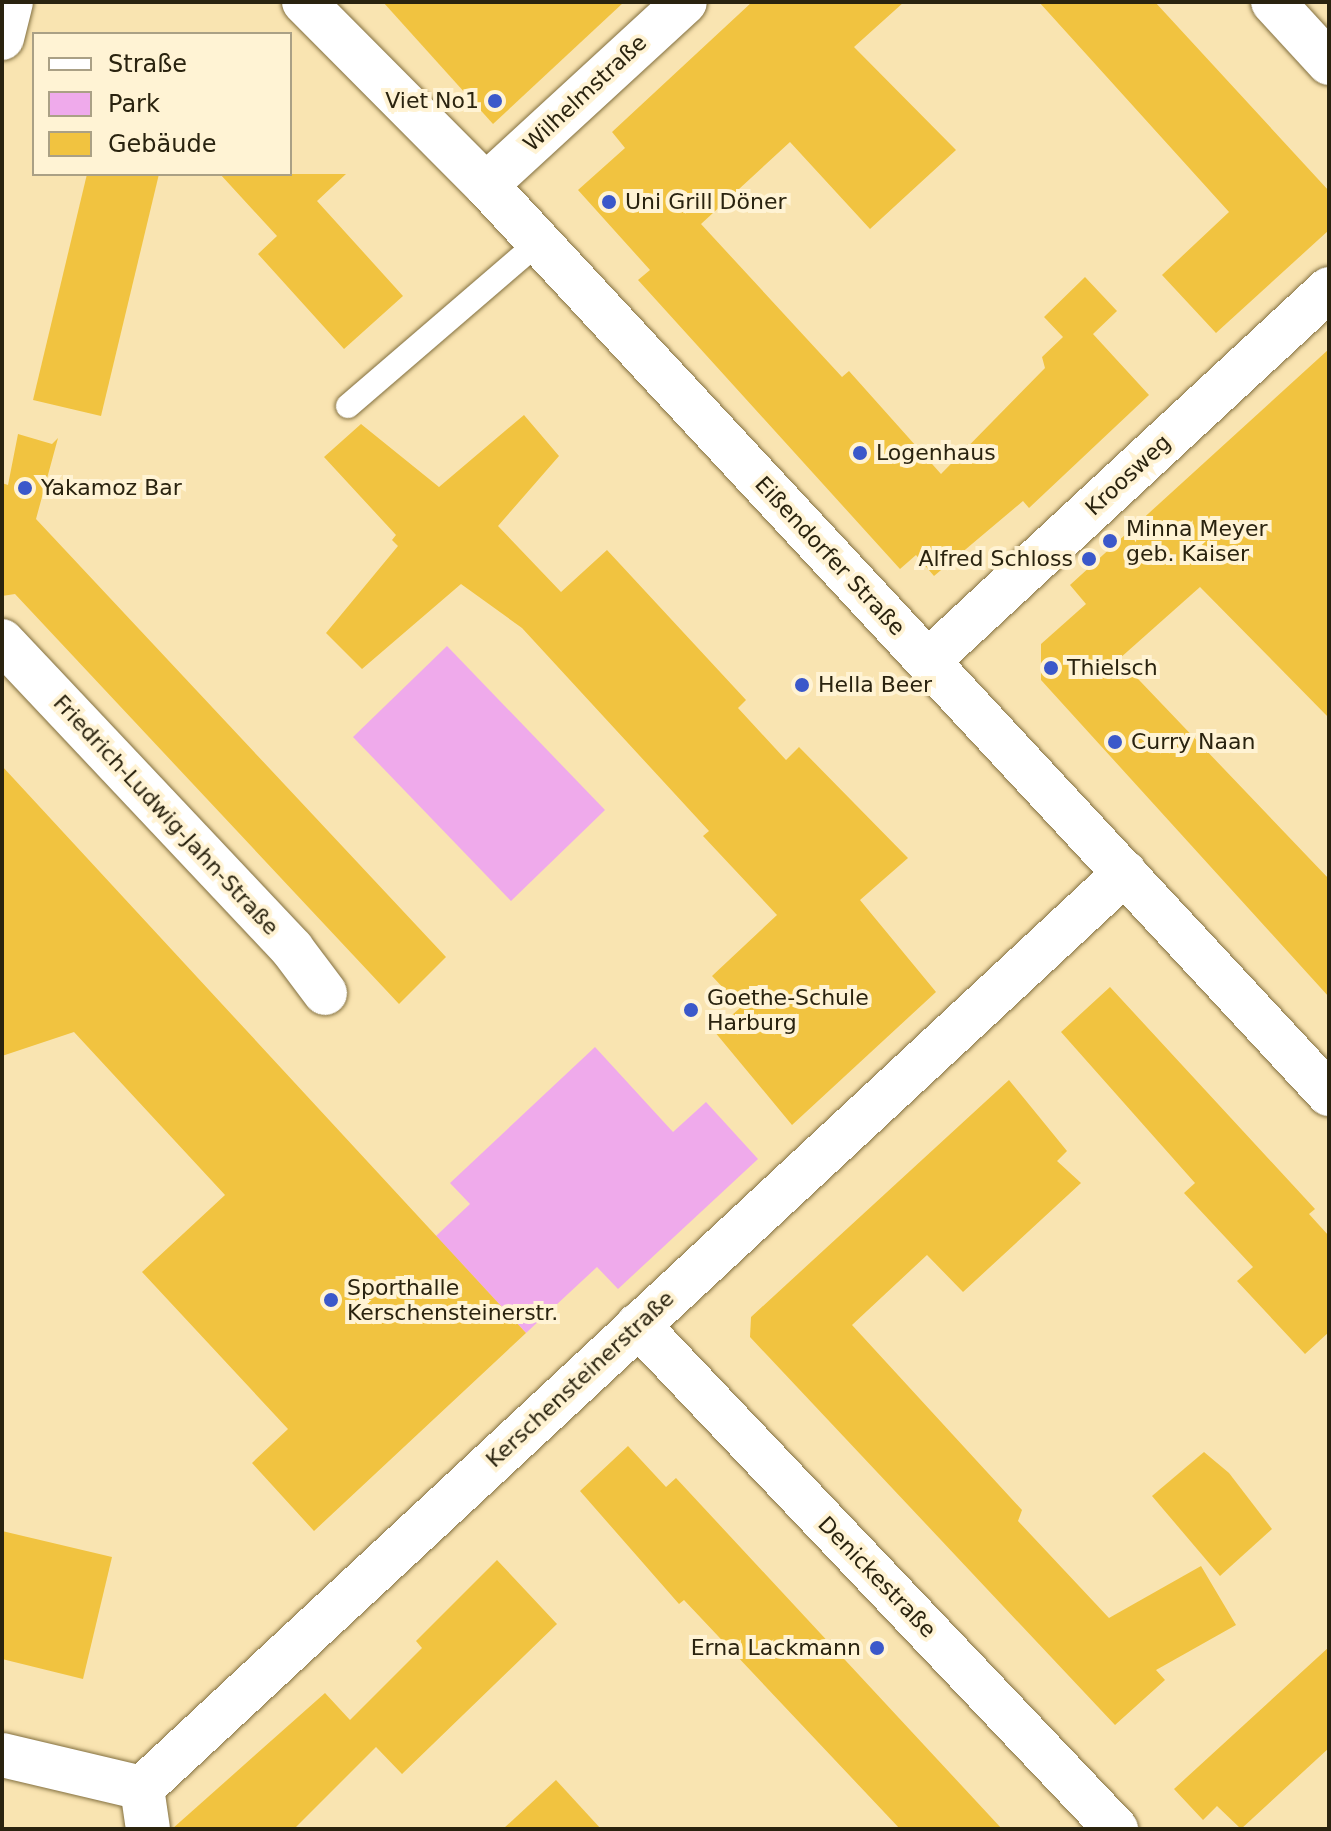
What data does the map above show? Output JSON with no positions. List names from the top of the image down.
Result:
{
  "streets": {
    "street": [
      "Wilhelmstraße",
      "Kroosweg",
      "Eißendorfer Straße",
      "Friedrich-Ludwig-Jahn-Straße",
      "Kerschensteinerstraße",
      "Denickestraße"
    ]
  },
  "crossings": [
    ["Wilhelmstraße", "Eißendorfer Straße"],
    ["Kroosweg", "Eißendorfer Straße"],
    ["Eißendorfer Straße", "Kerschensteinerstraße"],
    ["Kerschensteinerstraße", "Denickestraße"]
  ],
  "places": [
    "Viet No1",
    "Uni Grill Döner",
    "Logenhaus",
    "Yakamoz Bar",
    "Minna Meyer geb. Kaiser",
    "Alfred Schloss",
    "Thielsch",
    "Hella Beer",
    "Curry Naan",
    "Goethe-Schule Harburg",
    "Sporthalle Kerschensteinerstr.",
    "Erna Lackmann"
  ],
  "legend": ["Straße", "Park", "Gebäude"]
}
